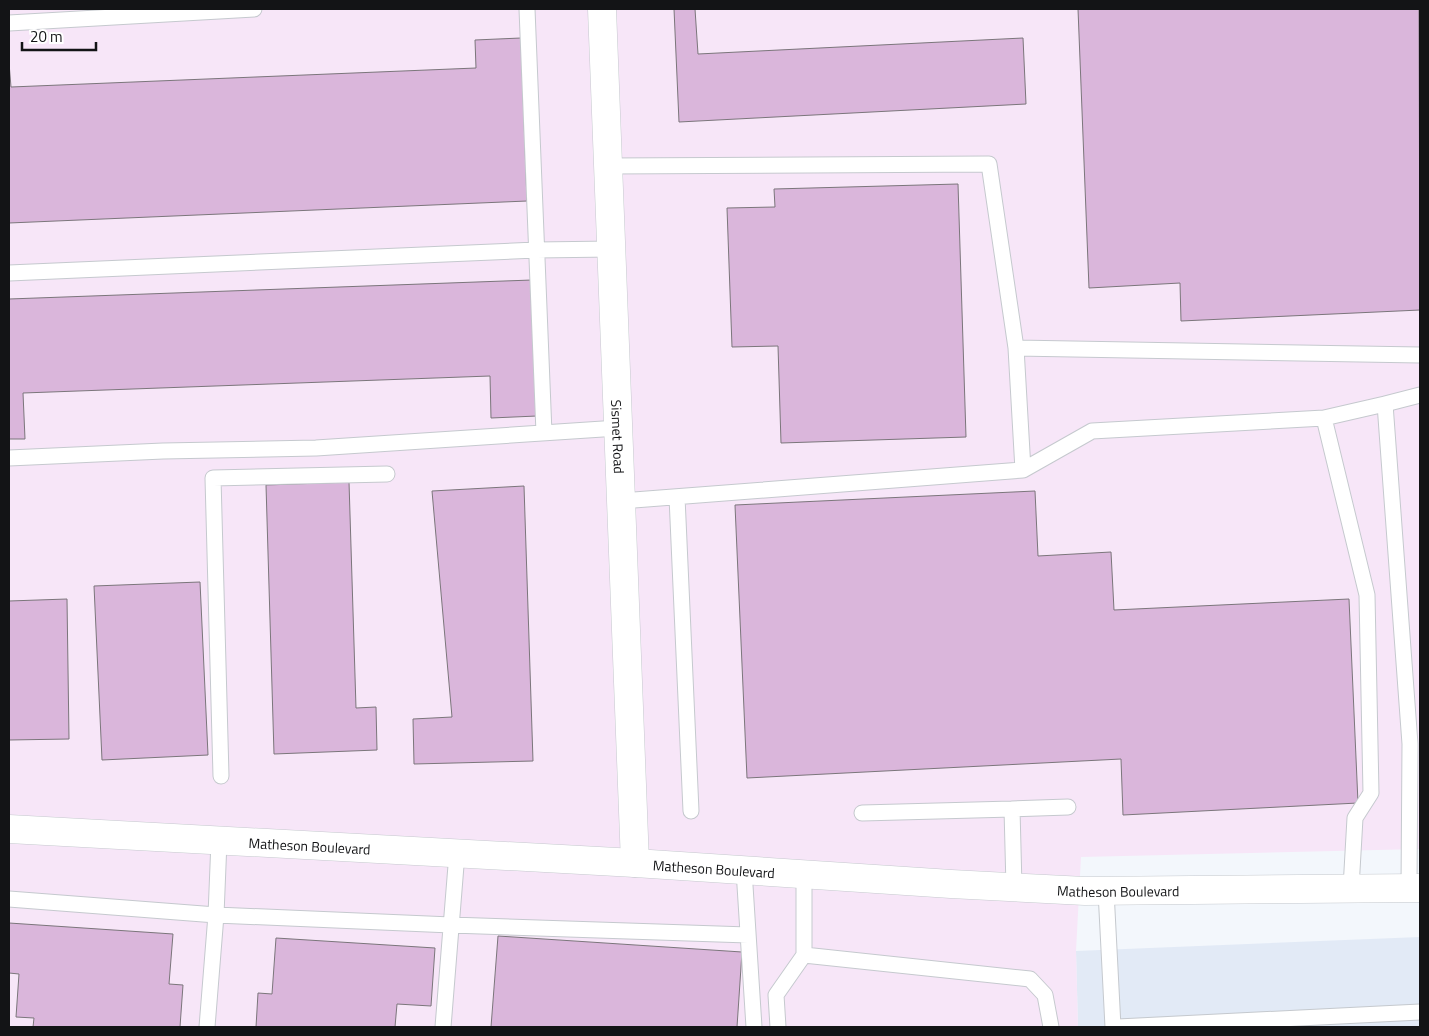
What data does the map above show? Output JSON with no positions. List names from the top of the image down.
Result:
{
  "streets": {
    "street": ["Sismet Road", "Matheson Boulevard"]
  },
  "crossings": [
    ["Sismet Road", "Matheson Boulevard"]
  ],
  "scale_bar": "20 m"
}
